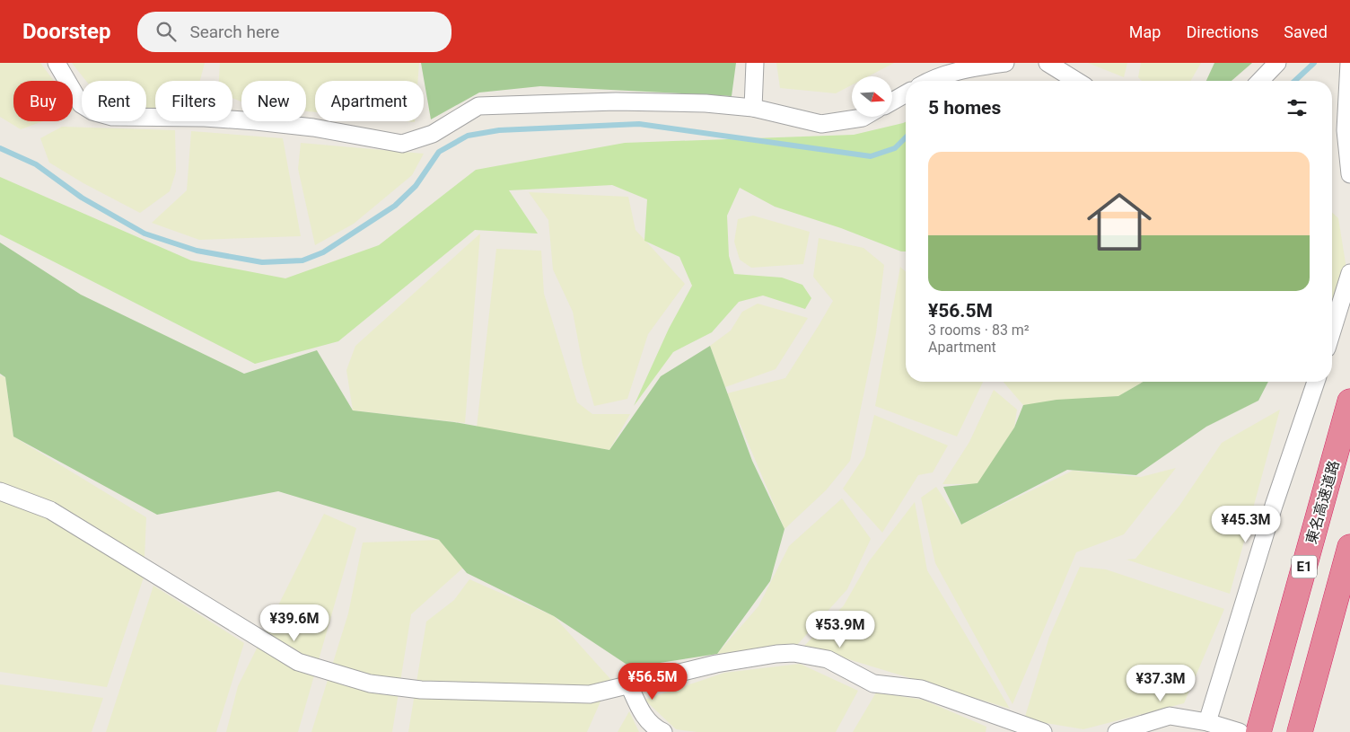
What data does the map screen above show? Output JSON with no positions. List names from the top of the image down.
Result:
{
  "streets": {
    "highway": ["東名高速道路", "E1"]
  },
  "north": "right",
  "page": {
    "header": "Doorstep",
    "search": "Search here",
    "nav": ["Map", "Directions", "Saved"],
    "chip": [
      "Buy",
      "Rent",
      "Filters",
      "New",
      "Apartment"
    ],
    "heading": "5 homes",
    "list": [
      {
        "name": "¥56.5M",
        "note": "3 rooms · 83 m² · Apartment"
      }
    ],
    "price": [
      "¥45.3M",
      "¥39.6M",
      "¥53.9M",
      "¥56.5M",
      "¥37.3M"
    ]
  }
}
